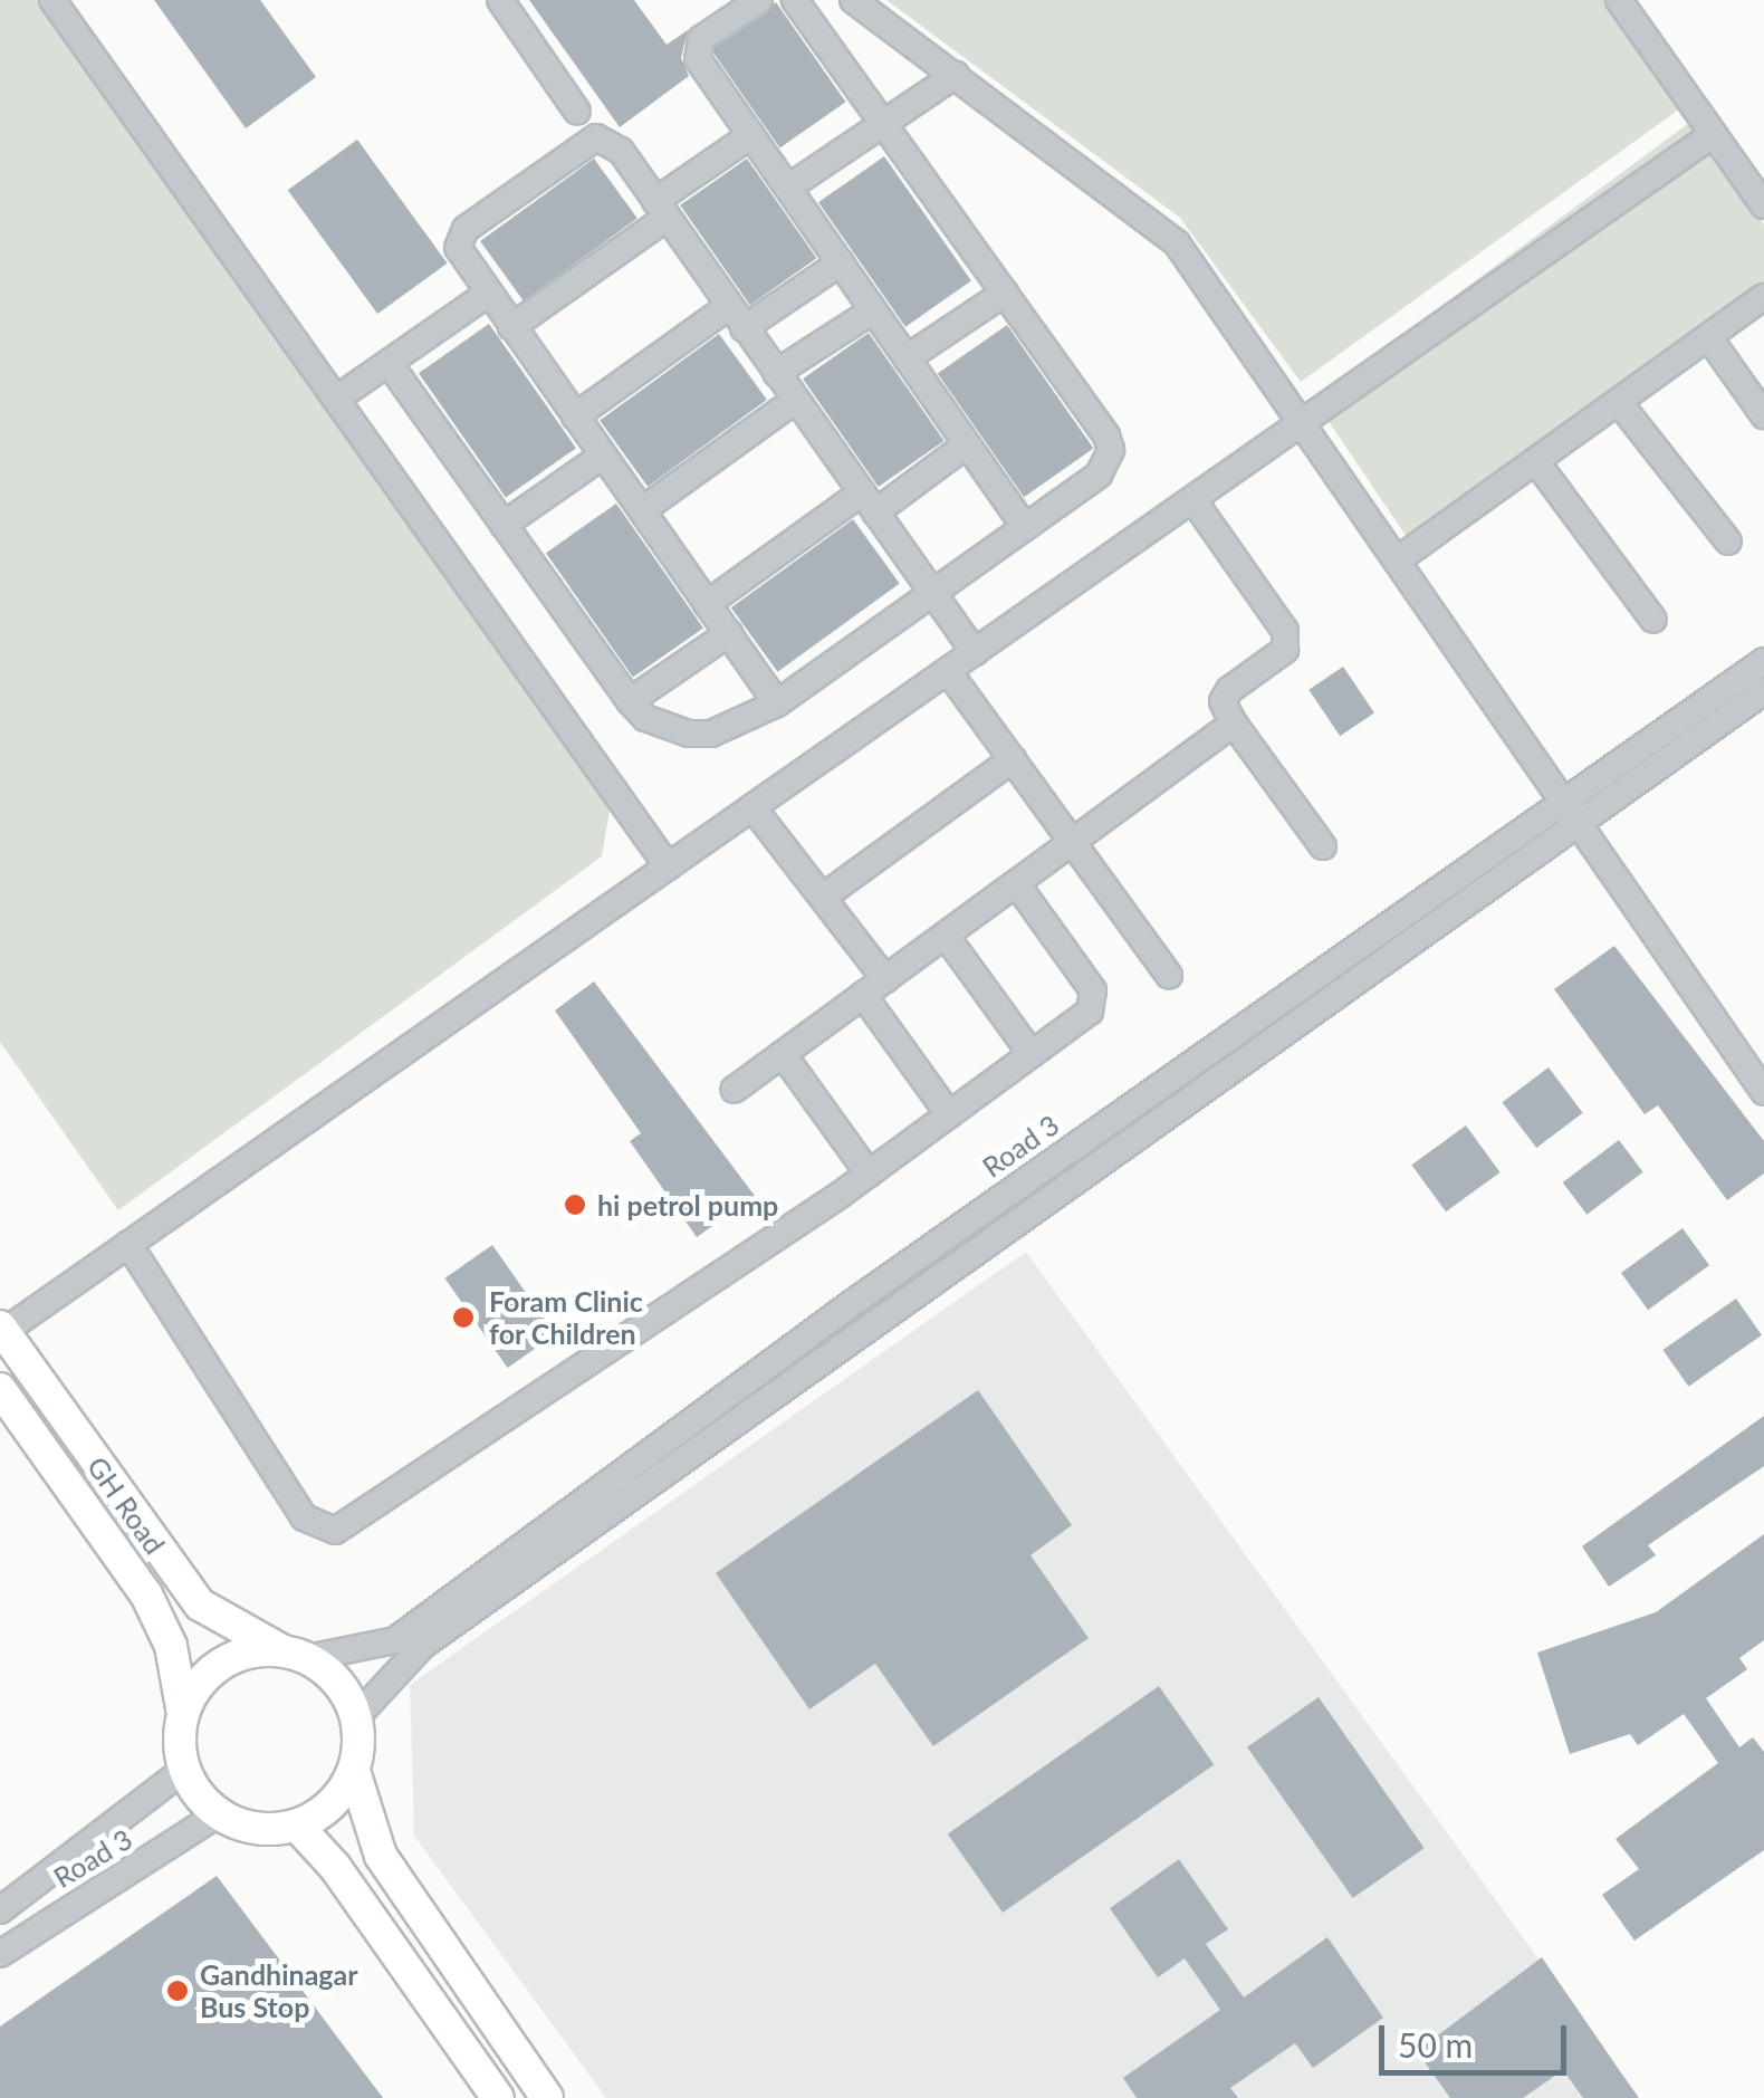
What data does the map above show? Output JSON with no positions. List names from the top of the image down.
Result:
{
  "streets": {
    "main road": ["GH Road"],
    "street": ["Road 3"]
  },
  "crossings": [
    ["Road 3", "GH Road"]
  ],
  "places": ["hi petrol pump", "Foram Clinic for Children", "Gandhinagar Bus Stop"],
  "scale_bar": "50 m"
}
